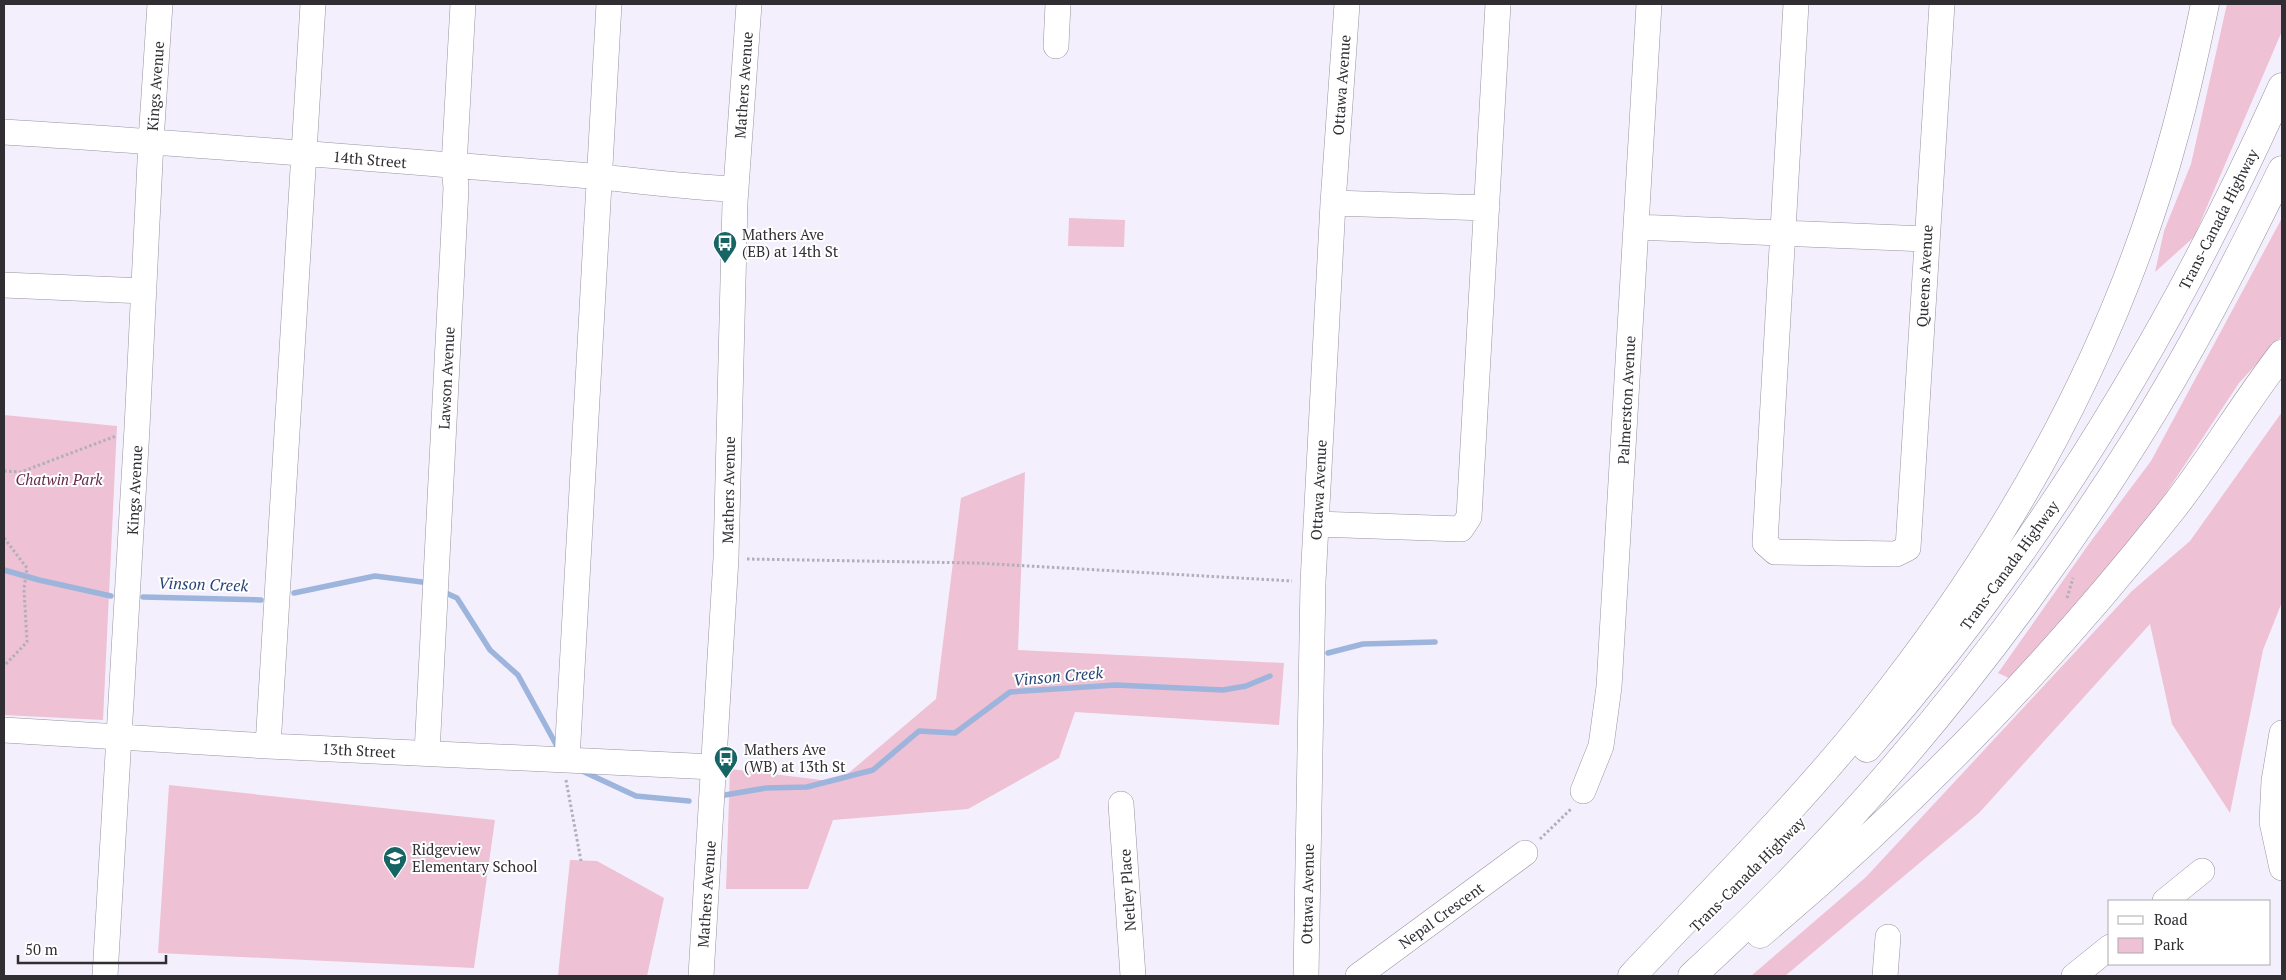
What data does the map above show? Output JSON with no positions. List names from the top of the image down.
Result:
{
  "streets": {
    "highway": ["Trans-Canada Highway"],
    "street": [
      "Mathers Avenue",
      "Ottawa Avenue",
      "Kings Avenue",
      "14th Street",
      "Queens Avenue",
      "Lawson Avenue",
      "Palmerston Avenue",
      "13th Street",
      "Netley Place",
      "Nepal Crescent"
    ]
  },
  "crossings": [
    ["Mathers Avenue", "14th Street"],
    ["Mathers Avenue", "13th Street"],
    ["Kings Avenue", "14th Street"],
    ["Kings Avenue", "13th Street"],
    ["14th Street", "Lawson Avenue"],
    ["Lawson Avenue", "13th Street"]
  ],
  "water": ["Vinson Creek"],
  "parks": ["Chatwin Park"],
  "places": {
    "bus stop": ["Mathers Ave (EB) at 14th St", "Mathers Ave (WB) at 13th St"],
    "school or university": ["Ridgeview Elementary School"]
  },
  "legend": ["Road", "Park"],
  "scale_bar": "50 m"
}
